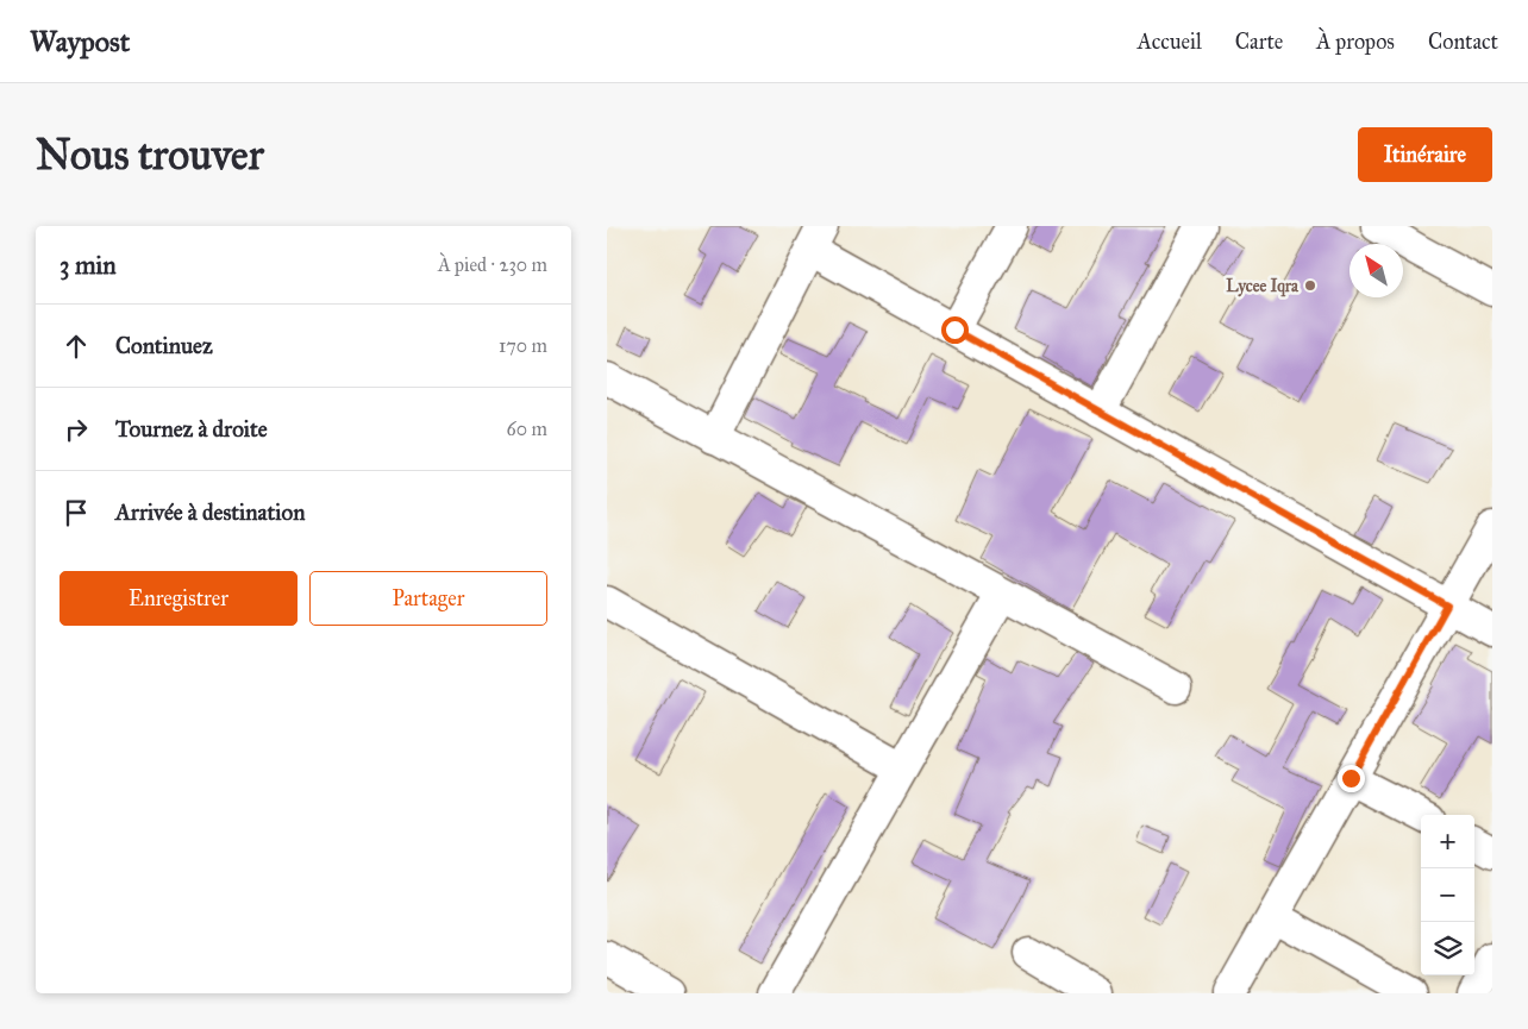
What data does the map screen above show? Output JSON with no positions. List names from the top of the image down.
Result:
{
  "places": ["Lycee Iqra"],
  "north": "top left",
  "page": {
    "header": "Waypost",
    "nav": [
      "Accueil",
      "Carte",
      "À propos",
      "Contact"
    ],
    "buttons": [
      "Itinéraire",
      ["Enregistrer", "Partager"]
    ],
    "title": "Nous trouver",
    "heading": ["3 min", "À pied · 230 m"],
    "list": [
      ["Continuez", "170 m"],
      ["Tournez à droite", "60 m"],
      "Arrivée à destination"
    ],
    "map_buttons": ["+", "−"]
  }
}
